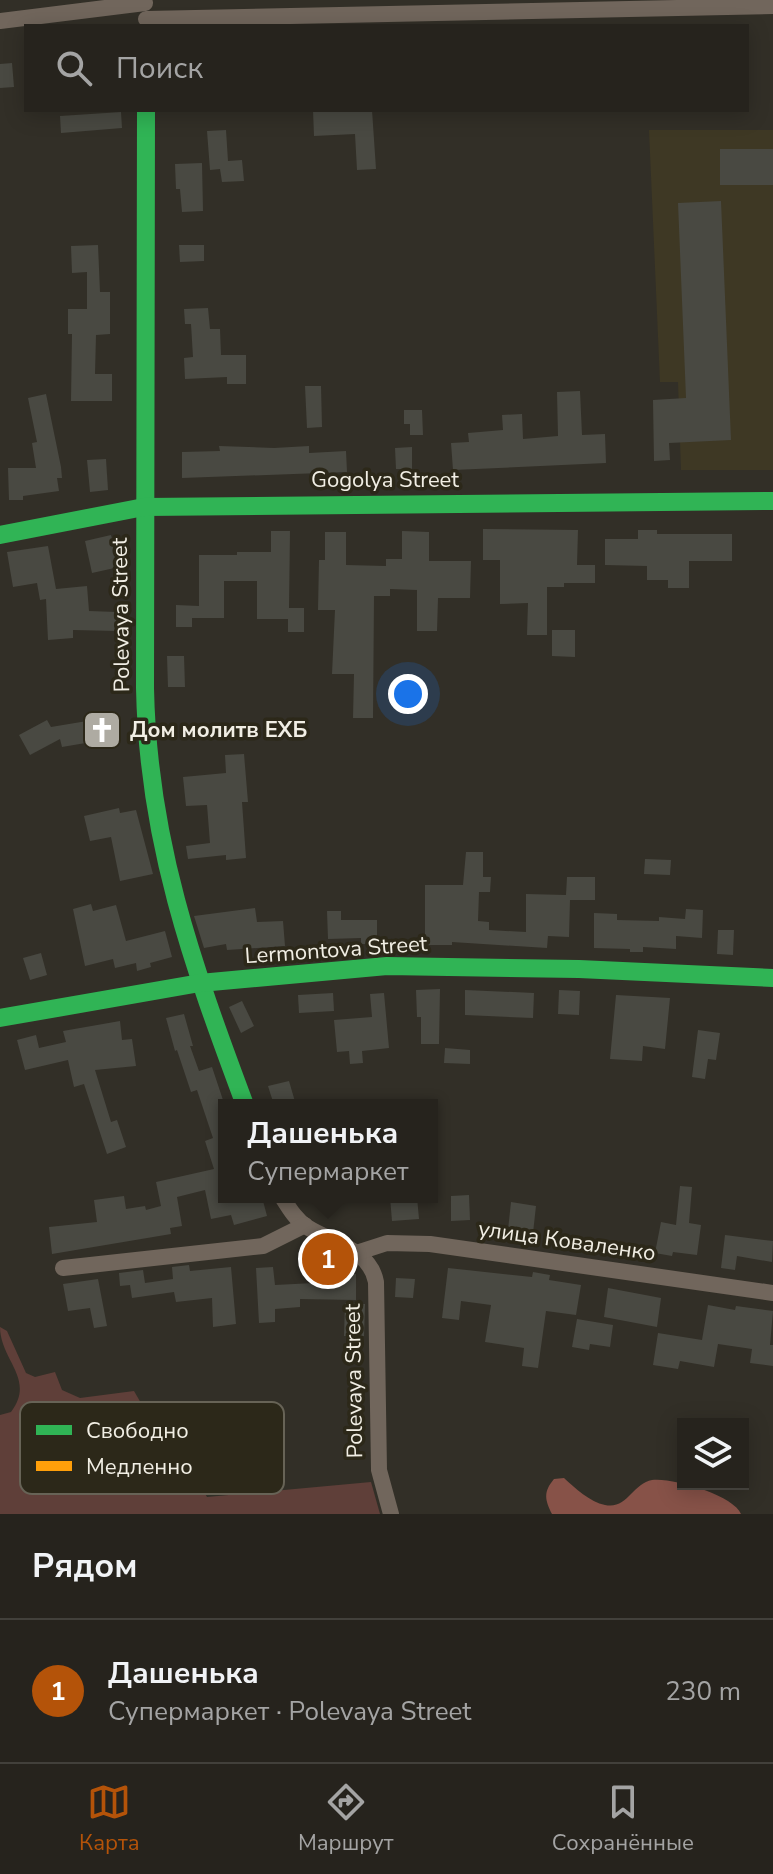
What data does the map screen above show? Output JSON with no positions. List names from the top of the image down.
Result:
{
  "streets": {
    "street": [
      "Gogolya Street",
      "Polevaya Street",
      "Lermontova Street",
      "улица Коваленко"
    ]
  },
  "crossings": [
    ["Gogolya Street", "Polevaya Street"],
    ["Polevaya Street", "Lermontova Street"],
    ["Polevaya Street", "улица Коваленко"]
  ],
  "places": {
    "church": ["Дом молитв ЕХБ"]
  },
  "legend": ["Свободно", "Медленно"],
  "page": {
    "search": "Поиск",
    "popup": ["Дашенька", "Супермаркет"],
    "pins": "1",
    "heading": "Рядом",
    "list": [
      {
        "mark": "1",
        "name": "Дашенька",
        "note": "Супермаркет · Polevaya Street",
        "value": "230 m"
      }
    ],
    "nav": ["Карта", "Маршрут", "Сохранённые"]
  }
}
